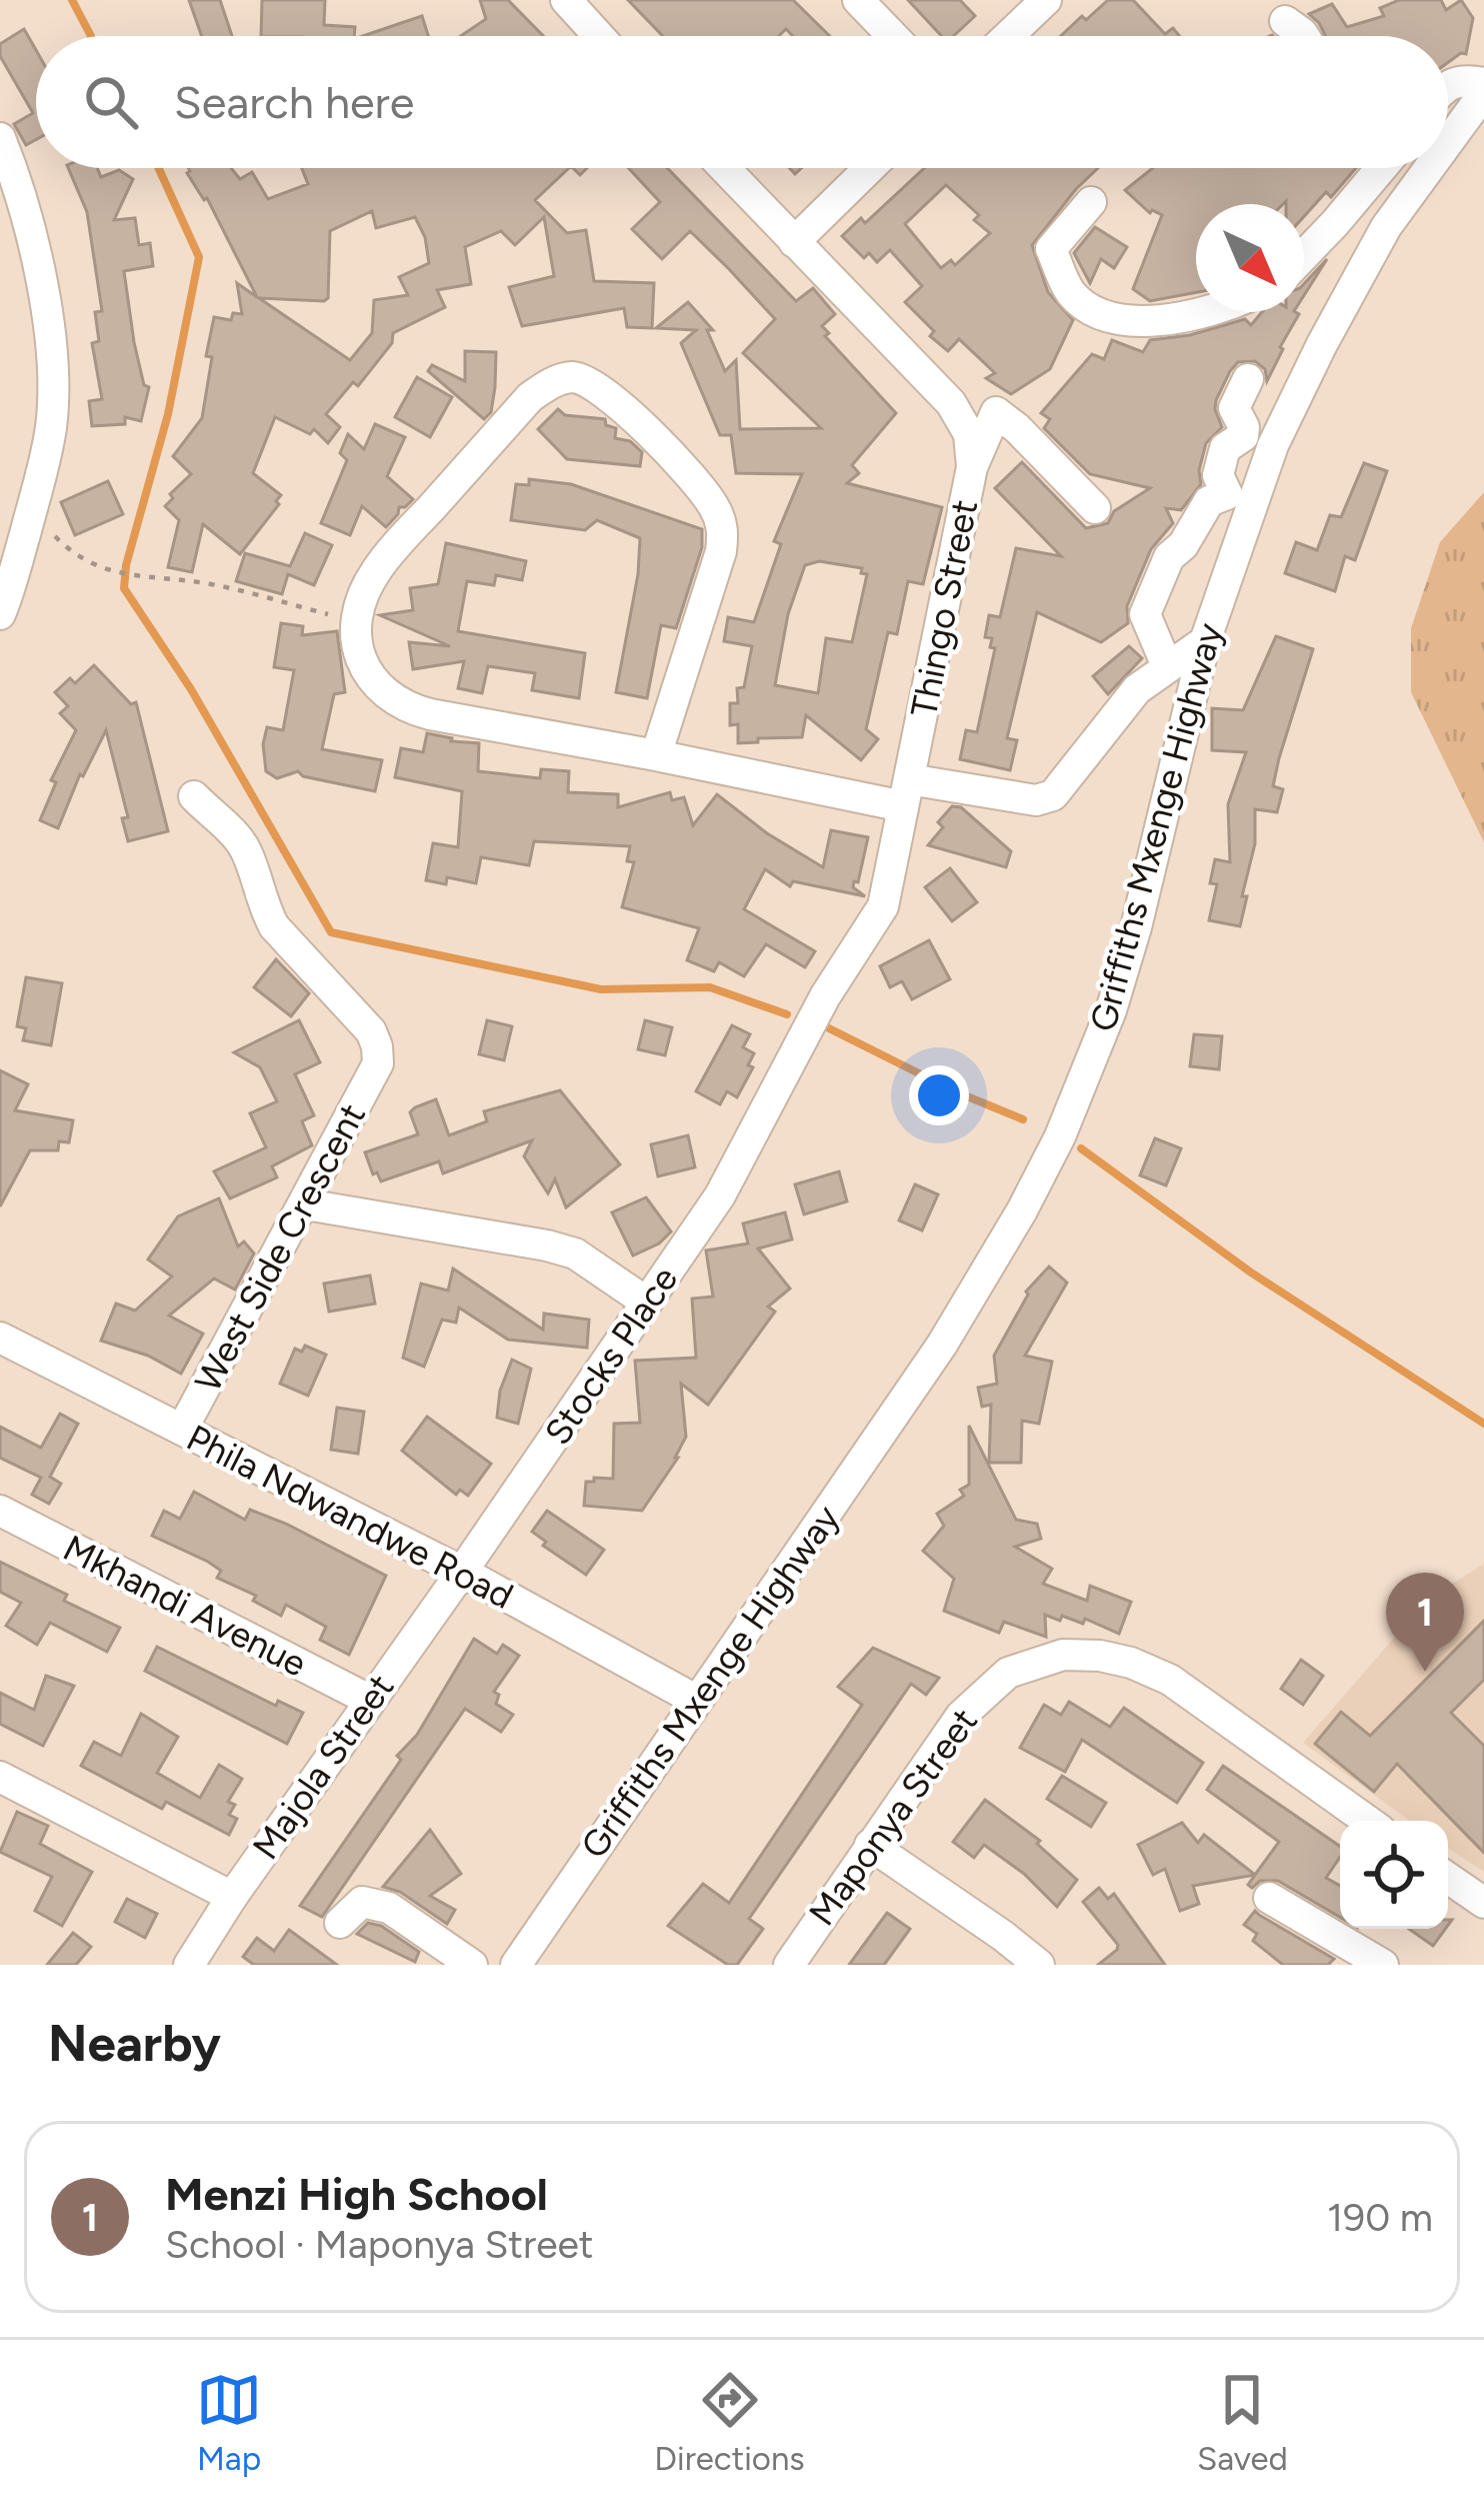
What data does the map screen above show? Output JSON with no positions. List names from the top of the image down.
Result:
{
  "streets": {
    "street": [
      "Thingo Street",
      "Griffiths Mxenge Highway",
      "West Side Crescent",
      "Stocks Place",
      "Phila Ndwandwe Road",
      "Mkhandi Avenue",
      "Majola Street",
      "Maponya Street"
    ]
  },
  "crossings": [
    ["Thingo Street", "Stocks Place"],
    ["Griffiths Mxenge Highway", "Phila Ndwandwe Road"],
    ["West Side Crescent", "Phila Ndwandwe Road"],
    ["Stocks Place", "Phila Ndwandwe Road"],
    ["Stocks Place", "Majola Street"],
    ["Phila Ndwandwe Road", "Majola Street"],
    ["Mkhandi Avenue", "Majola Street"]
  ],
  "north": "bottom right",
  "page": {
    "search": "Search here",
    "pins": "1",
    "heading": "Nearby",
    "list": [
      {
        "mark": "1",
        "name": "Menzi High School",
        "note": "School · Maponya Street",
        "value": "190 m"
      }
    ],
    "nav": ["Map", "Directions", "Saved"]
  }
}
